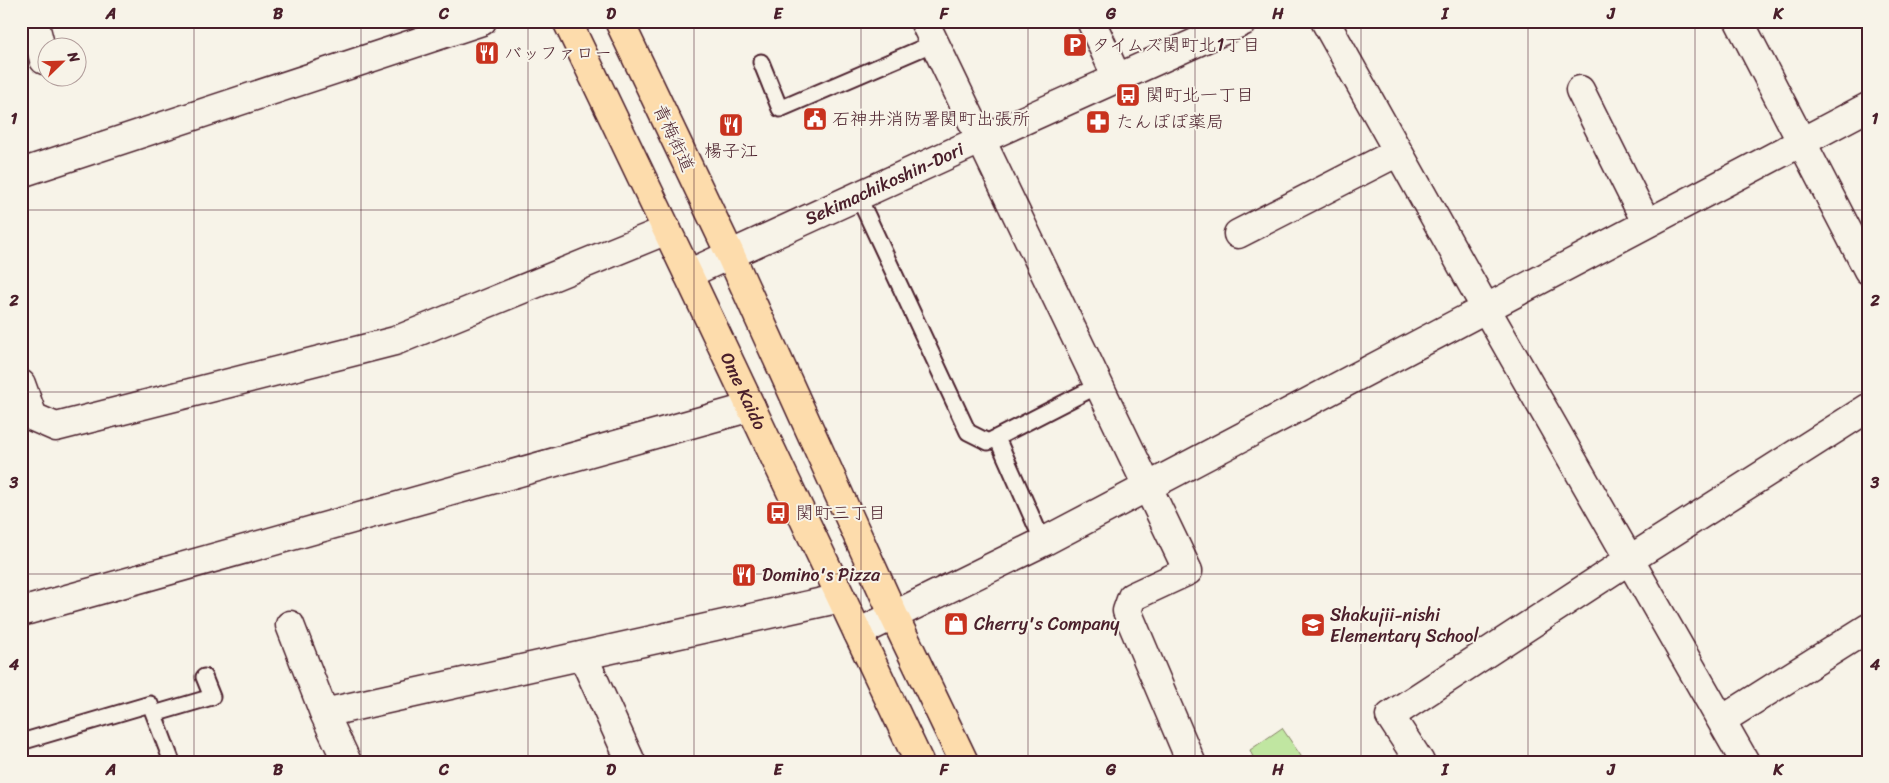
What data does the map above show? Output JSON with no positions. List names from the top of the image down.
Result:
{
  "streets": {
    "main road": ["青梅街道", "Ome Kaido"],
    "street": ["Sekimachikoshin-Dori"]
  },
  "crossings": [
    ["青梅街道", "Sekimachikoshin-Dori"],
    ["Sekimachikoshin-Dori", "Ome Kaido"]
  ],
  "places": {
    "parking": ["タイムズ関町北1丁目"],
    "restaurant": ["バッファロー", "楊子江", "Domino's Pizza"],
    "bus stop": ["関町北一丁目", "関町三丁目"],
    "public building": ["石神井消防署関町出張所"],
    "pharmacy": ["たんぽぽ薬局"],
    "shop": ["Cherry's Company"],
    "school or university": ["Shakujii-nishi Elementary School"]
  },
  "north": "top right",
  "grid": {
    "columns": [
      "A",
      "B",
      "C",
      "D",
      "E",
      "F",
      "G",
      "H",
      "I",
      "J",
      "K"
    ],
    "rows": [
      "1",
      "2",
      "3",
      "4"
    ]
  }
}
